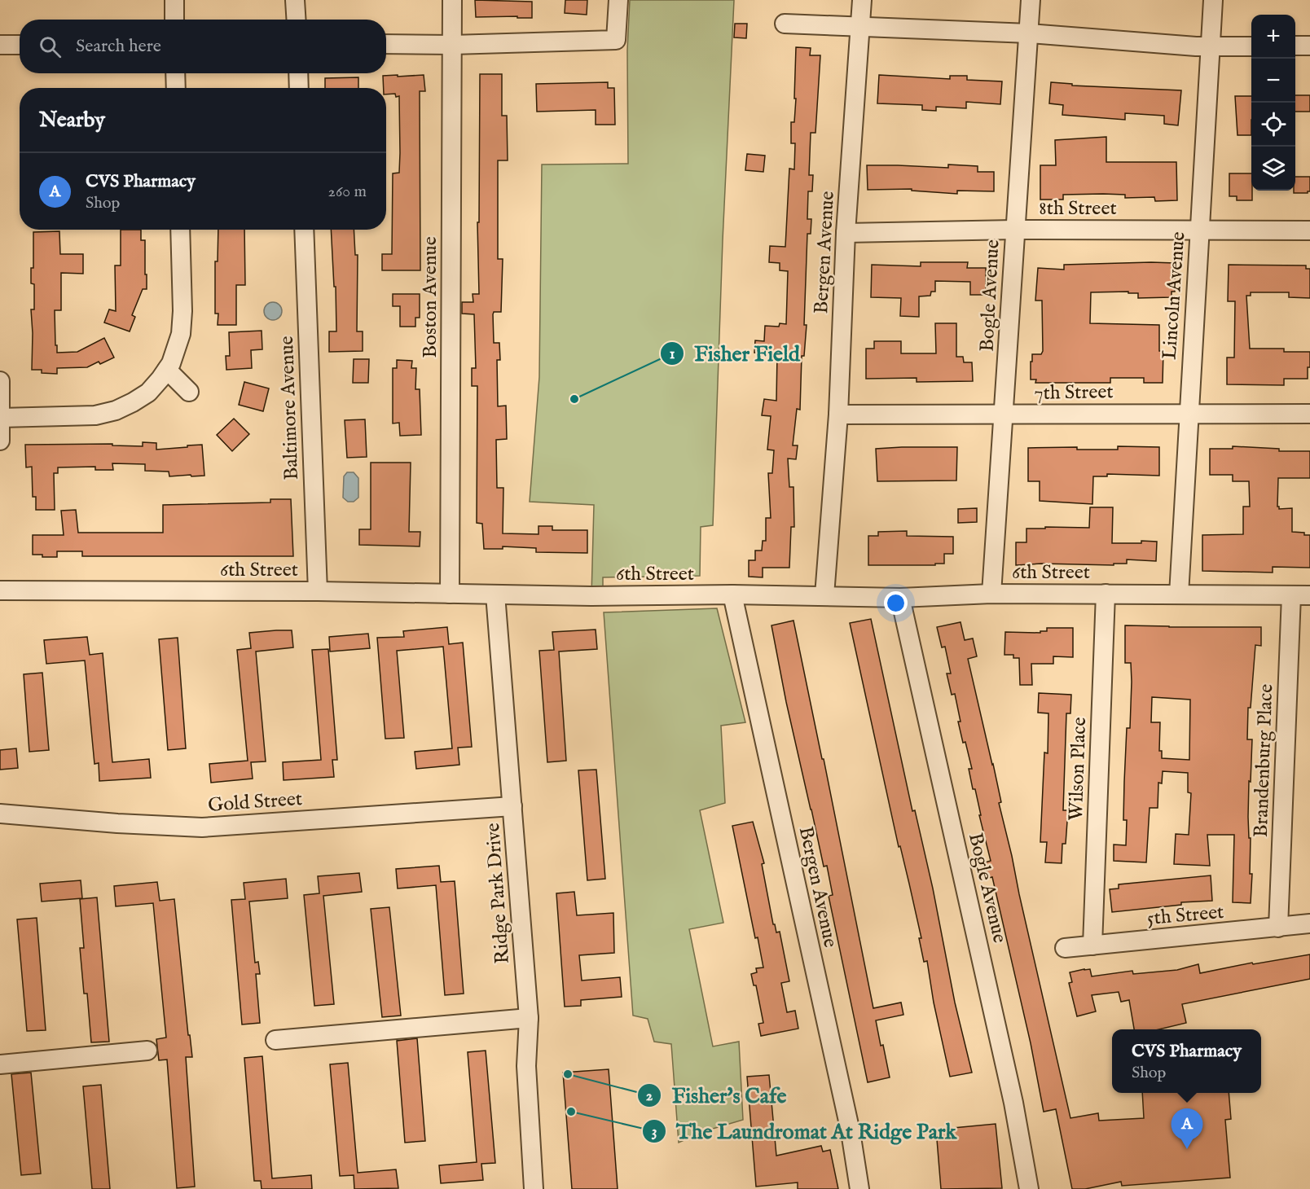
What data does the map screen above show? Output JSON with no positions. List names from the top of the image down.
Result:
{
  "streets": {
    "street": [
      "8th Street",
      "Bergen Avenue",
      "Bogle Avenue",
      "Lincoln Avenue",
      "Boston Avenue",
      "7th Street",
      "Baltimore Avenue",
      "6th Street",
      "Brandenburg Place",
      "Wilson Place",
      "Gold Street",
      "Ridge Park Drive",
      "5th Street"
    ]
  },
  "crossings": [
    ["8th Street", "Bergen Avenue"],
    ["8th Street", "Bogle Avenue"],
    ["8th Street", "Lincoln Avenue"],
    ["Bergen Avenue", "7th Street"],
    ["Bergen Avenue", "6th Street"],
    ["Bogle Avenue", "7th Street"],
    ["Bogle Avenue", "6th Street"],
    ["Lincoln Avenue", "7th Street"],
    ["Lincoln Avenue", "6th Street"],
    ["Boston Avenue", "6th Street"],
    ["Baltimore Avenue", "6th Street"],
    ["6th Street", "Brandenburg Place"],
    ["6th Street", "Wilson Place"],
    ["6th Street", "Ridge Park Drive"],
    ["Brandenburg Place", "5th Street"],
    ["Wilson Place", "5th Street"],
    ["Gold Street", "Ridge Park Drive"]
  ],
  "places": ["Fisher Field", "Fisher's Cafe", "The Laundromat At Ridge Park"],
  "page": {
    "map_buttons": ["+", "−"],
    "search": "Search here",
    "heading": "Nearby",
    "list": [
      {
        "mark": "A",
        "name": "CVS Pharmacy",
        "note": "Shop",
        "value": "260 m"
      }
    ],
    "popup": ["CVS Pharmacy", "Shop"],
    "pins": "A"
  }
}
